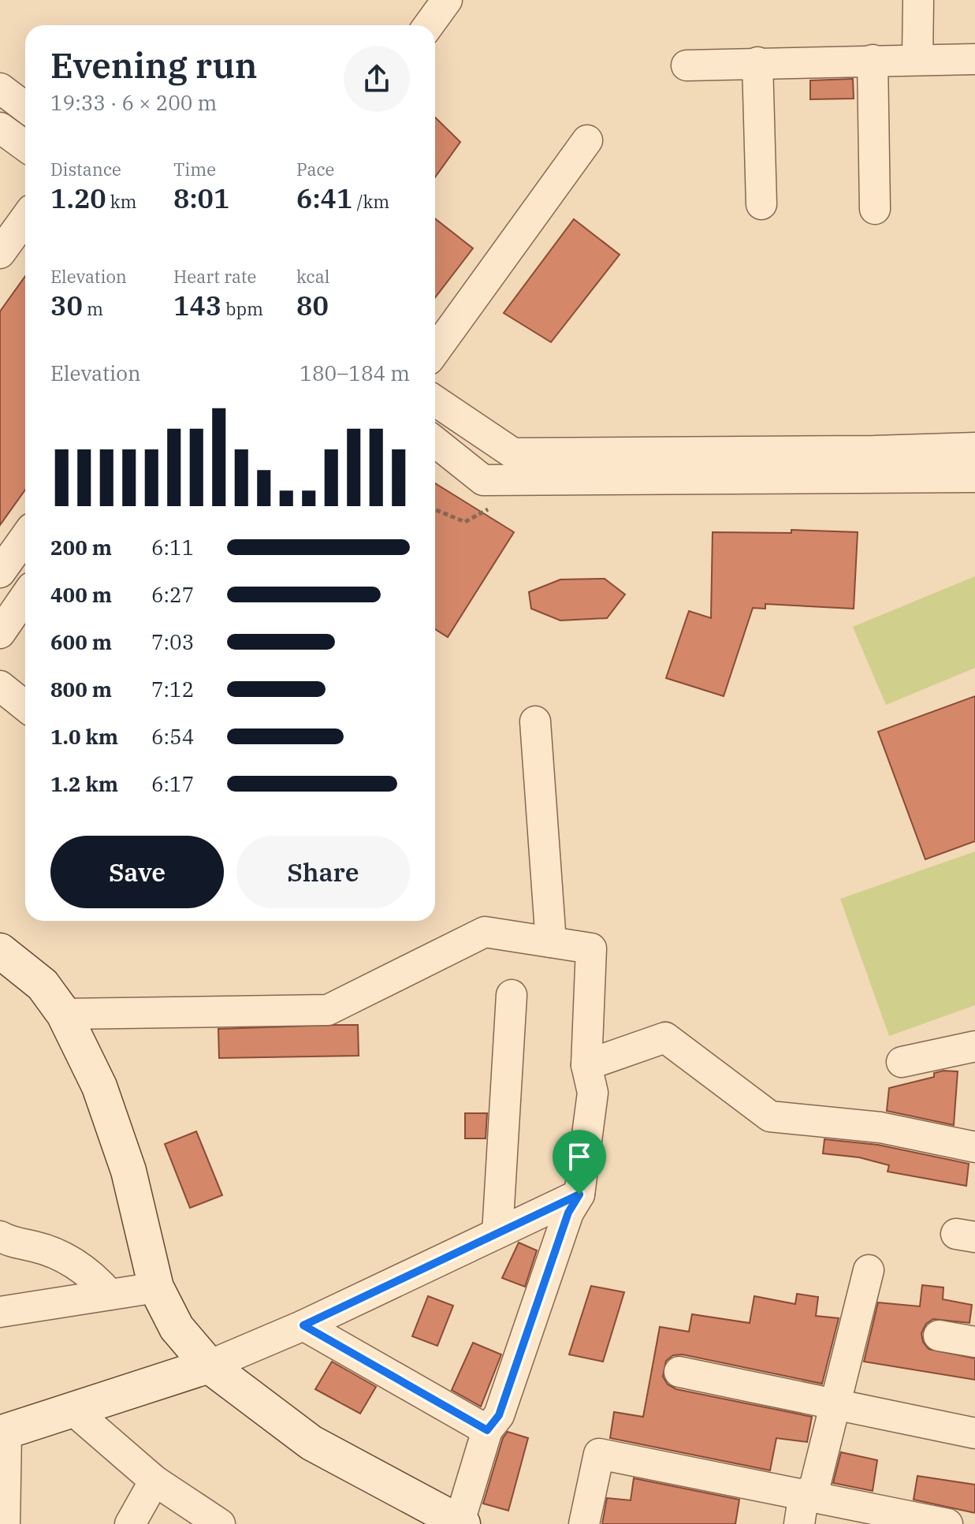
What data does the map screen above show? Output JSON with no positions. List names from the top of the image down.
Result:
{
  "page": {
    "heading": ["Evening run", "19:33 · 6 × 200 m"],
    "stats": [
      ["Distance", "1.20 km"],
      ["Time", "8:01"],
      ["Pace", "6:41 /km"],
      ["Elevation", "30 m"],
      ["Heart rate", "143 bpm"],
      ["kcal", "80"]
    ],
    "chart": ["Elevation", "180–184 m"],
    "list": [
      {
        "name": "200 m",
        "note": "6:11"
      },
      {
        "name": "400 m",
        "note": "6:27"
      },
      {
        "name": "600 m",
        "note": "7:03"
      },
      {
        "name": "800 m",
        "note": "7:12"
      },
      {
        "name": "1.0 km",
        "note": "6:54"
      },
      {
        "name": "1.2 km",
        "note": "6:17"
      }
    ],
    "buttons": ["Save", "Share"]
  }
}
